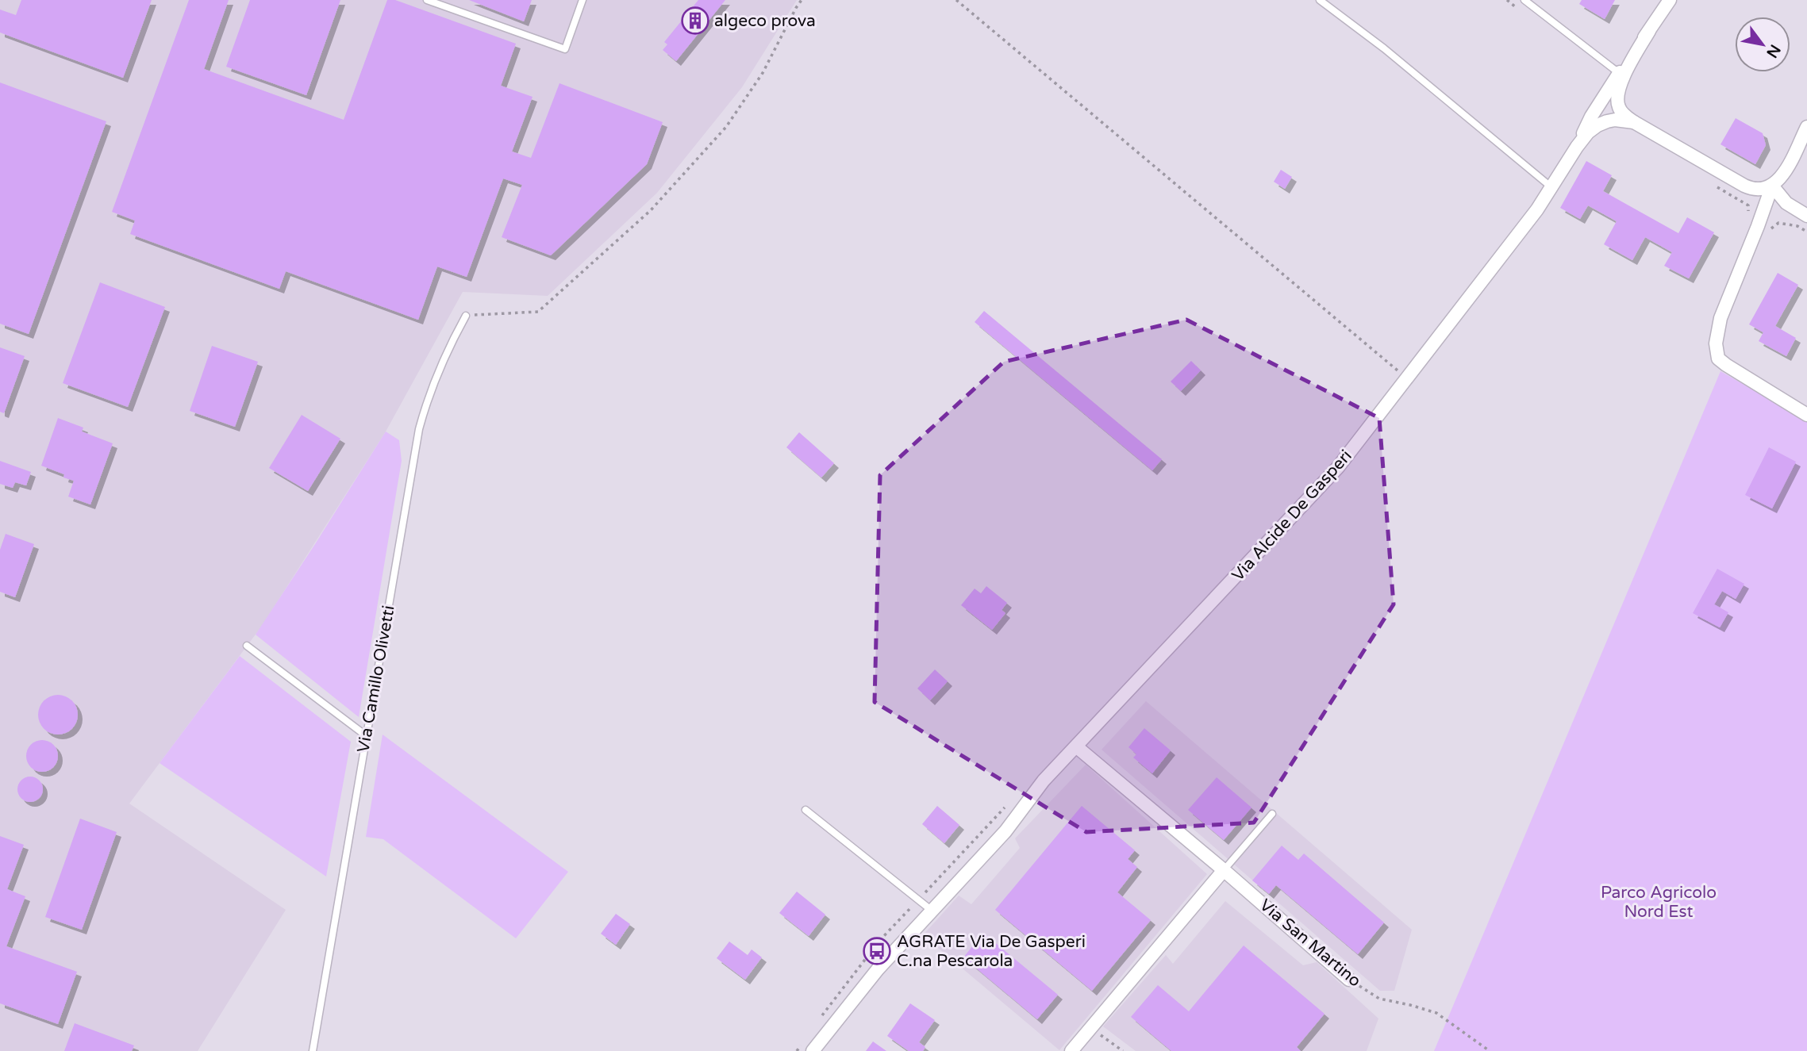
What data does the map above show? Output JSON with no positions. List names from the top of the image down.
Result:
{
  "streets": {
    "street": ["Via Alcide De Gasperi", "Via San Martino"],
    "lane": ["Via Camillo Olivetti"]
  },
  "crossings": [
    ["Via Alcide De Gasperi", "Via San Martino"]
  ],
  "parks": ["Parco Agricolo Nord Est"],
  "places": {
    "building": ["algeco prova"],
    "bus stop": ["AGRATE Via De Gasperi C.na Pescarola"]
  },
  "north": "bottom right"
}
